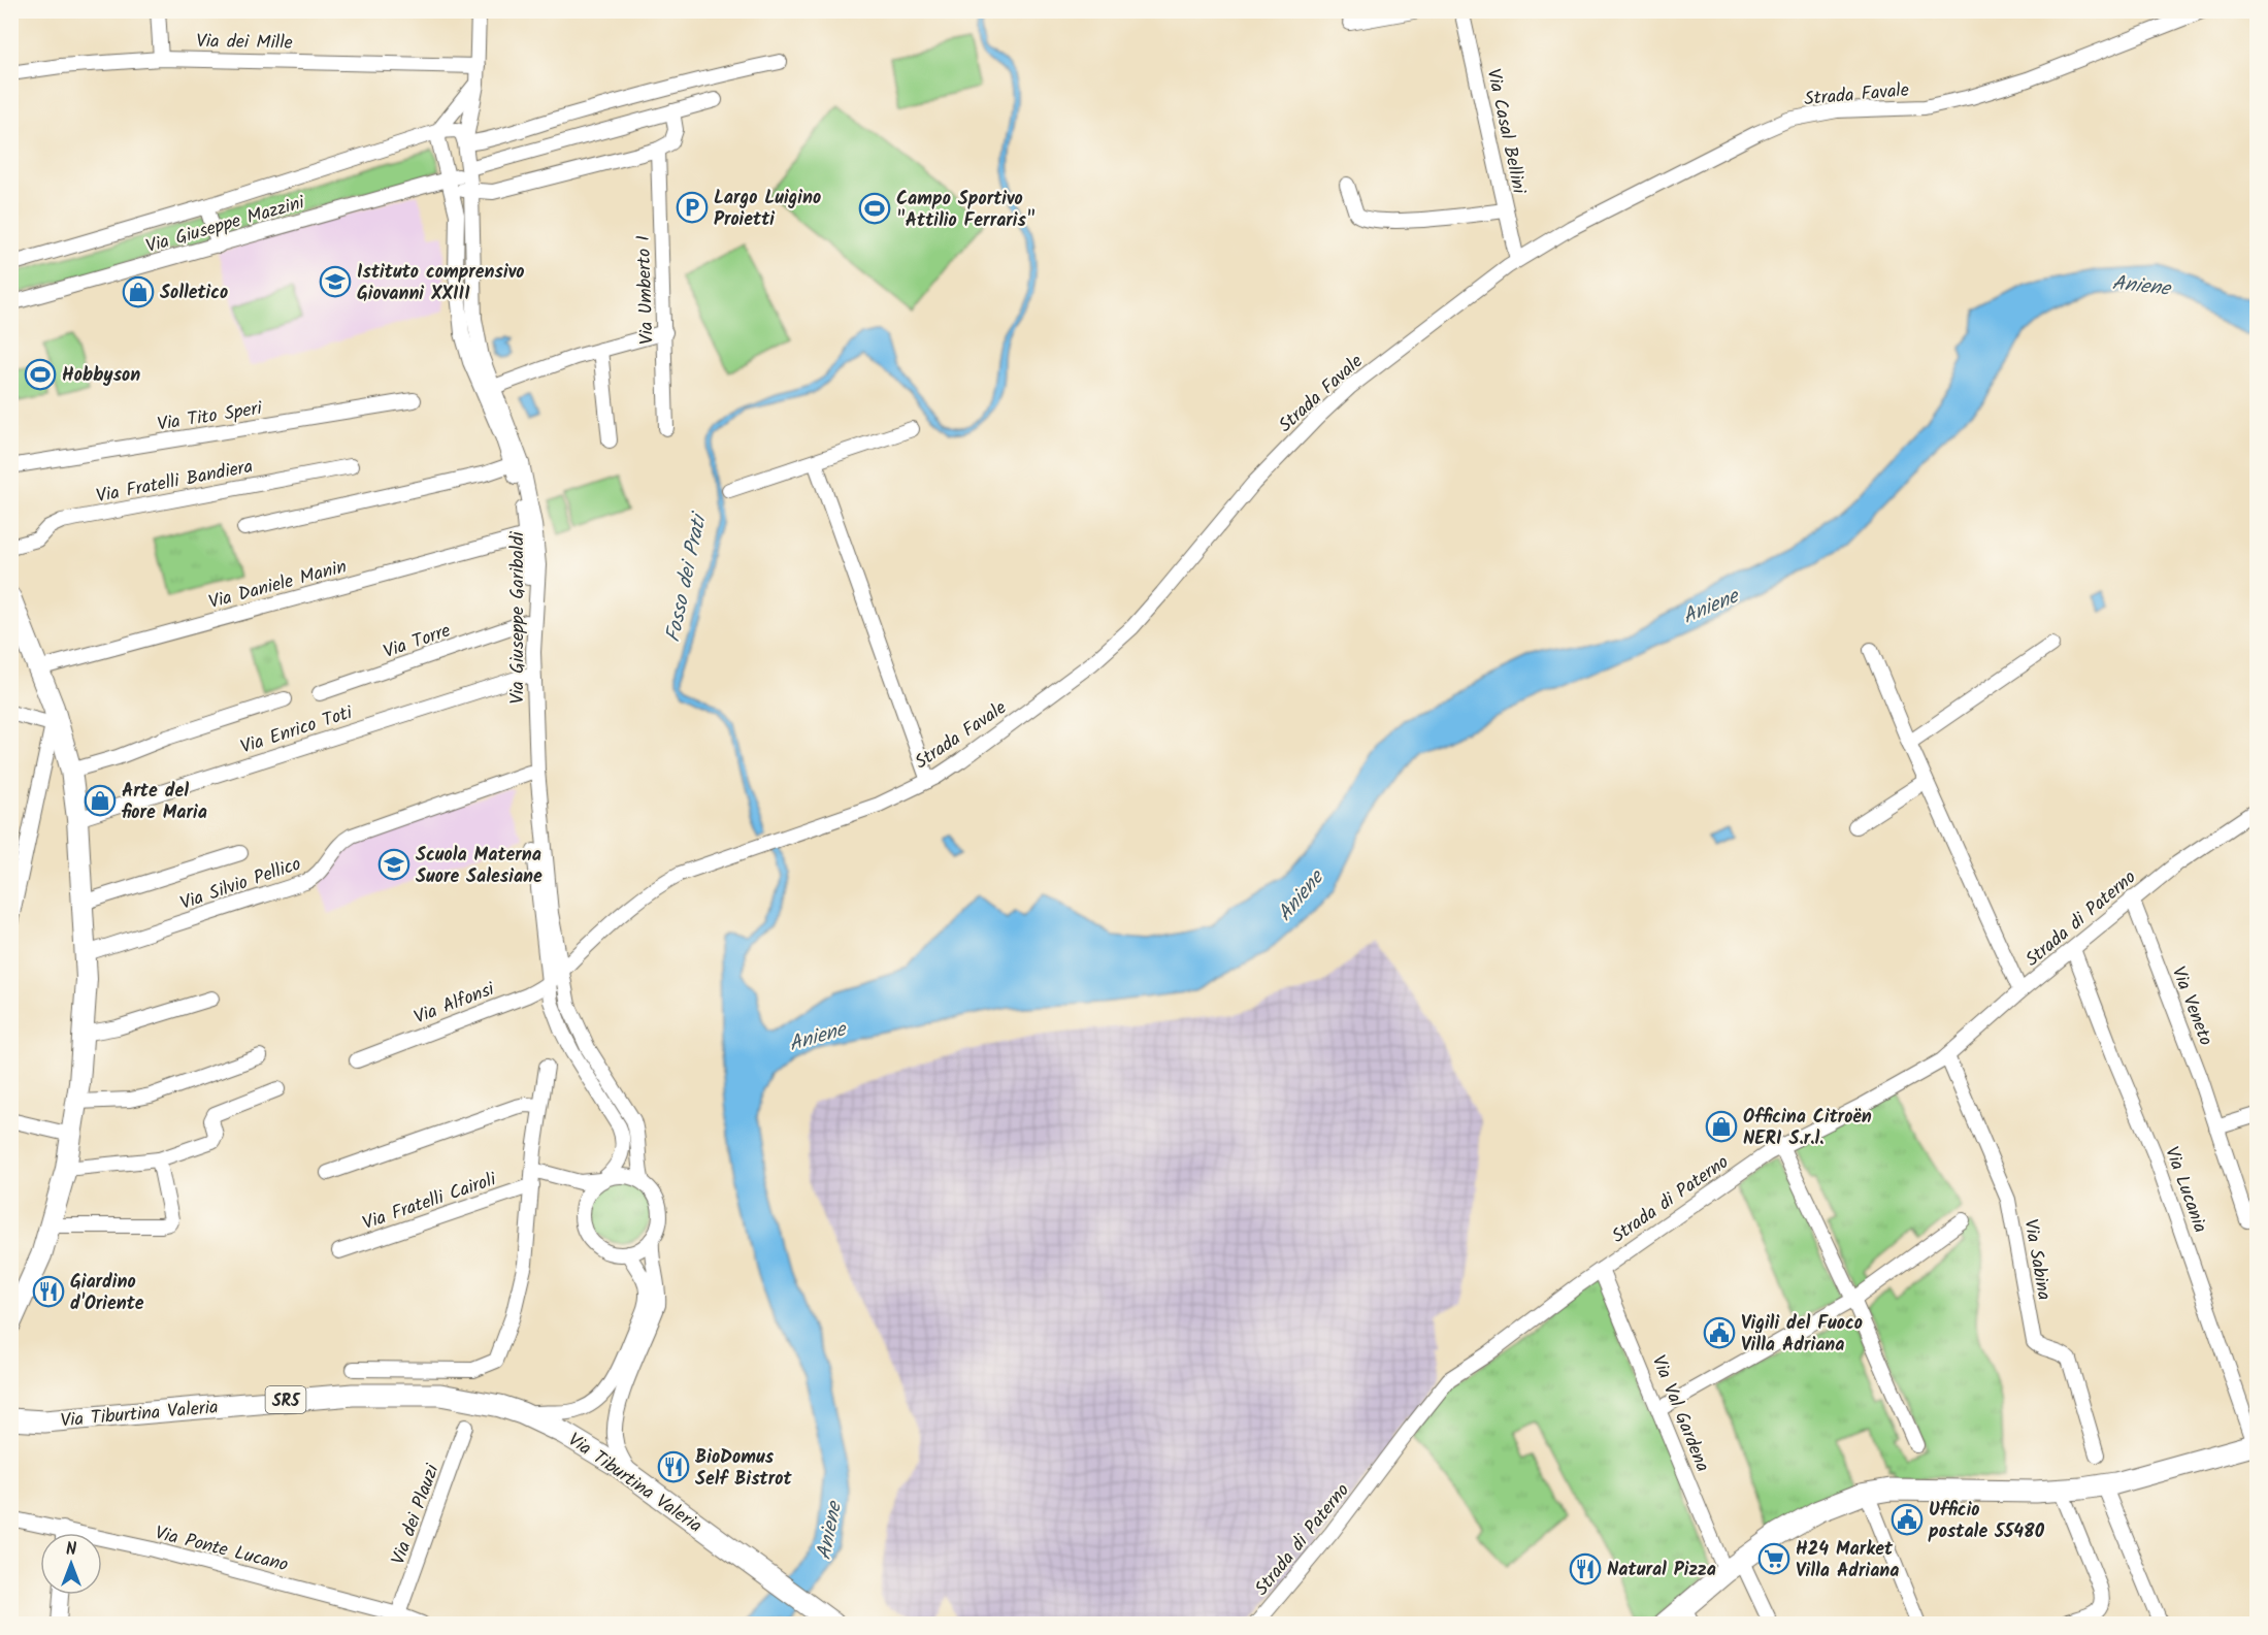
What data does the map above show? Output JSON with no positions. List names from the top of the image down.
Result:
{
  "streets": {
    "main road": ["SR5", "Via Tiburtina Valeria"],
    "street": [
      "Via dei Mille",
      "Strada Favale",
      "Via Casal Bellini",
      "Via Giuseppe Mazzini",
      "Via Umberto I",
      "Via Tito Speri",
      "Via Fratelli Bandiera",
      "Via Daniele Manin",
      "Via Giuseppe Garibaldi",
      "Via Torre",
      "Via Enrico Toti",
      "Via Silvio Pellico",
      "Strada di Paterno",
      "Via Alfonsi",
      "Via Veneto",
      "Via Lucania",
      "Via Fratelli Cairoli",
      "Via Sabina",
      "Via Val Gardena",
      "Via dei Plauzi",
      "Via Ponte Lucano"
    ]
  },
  "crossings": [
    ["Via dei Mille", "Via Giuseppe Garibaldi"],
    ["Strada Favale", "Via Casal Bellini"],
    ["Strada Favale", "Via Giuseppe Garibaldi"],
    ["Strada Favale", "Via Alfonsi"],
    ["Via Giuseppe Mazzini", "Via Giuseppe Garibaldi"],
    ["Via Daniele Manin", "Via Giuseppe Garibaldi"],
    ["Via Giuseppe Garibaldi", "Via Torre"],
    ["Via Giuseppe Garibaldi", "Via Enrico Toti"],
    ["Via Giuseppe Garibaldi", "Via Silvio Pellico"],
    ["Via Giuseppe Garibaldi", "Via Alfonsi"],
    ["Strada di Paterno", "Via Veneto"],
    ["Strada di Paterno", "Via Lucania"],
    ["Strada di Paterno", "Via Sabina"],
    ["Strada di Paterno", "Via Val Gardena"],
    ["Via dei Plauzi", "Via Ponte Lucano"]
  ],
  "water": ["Aniene", "Fosso dei Prati"],
  "places": {
    "parking": ["Largo Luigino Proietti"],
    "sports": ["Campo Sportivo \"Attilio Ferraris\"", "Hobbyson"],
    "school or university": ["Istituto comprensivo Giovanni XXIII", "Scuola Materna Suore Salesiane"],
    "shop": ["Solletico", "Arte del fiore Maria", "Officina Citroën NERI S.r.l."],
    "restaurant": ["Giardino d'Oriente", "BioDomus Self Bistrot", "Natural Pizza"],
    "public building": ["Vigili del Fuoco Villa Adriana", "Ufficio postale 55480"],
    "supermarket": ["H24 Market Villa Adriana"]
  },
  "north": "top"
}
